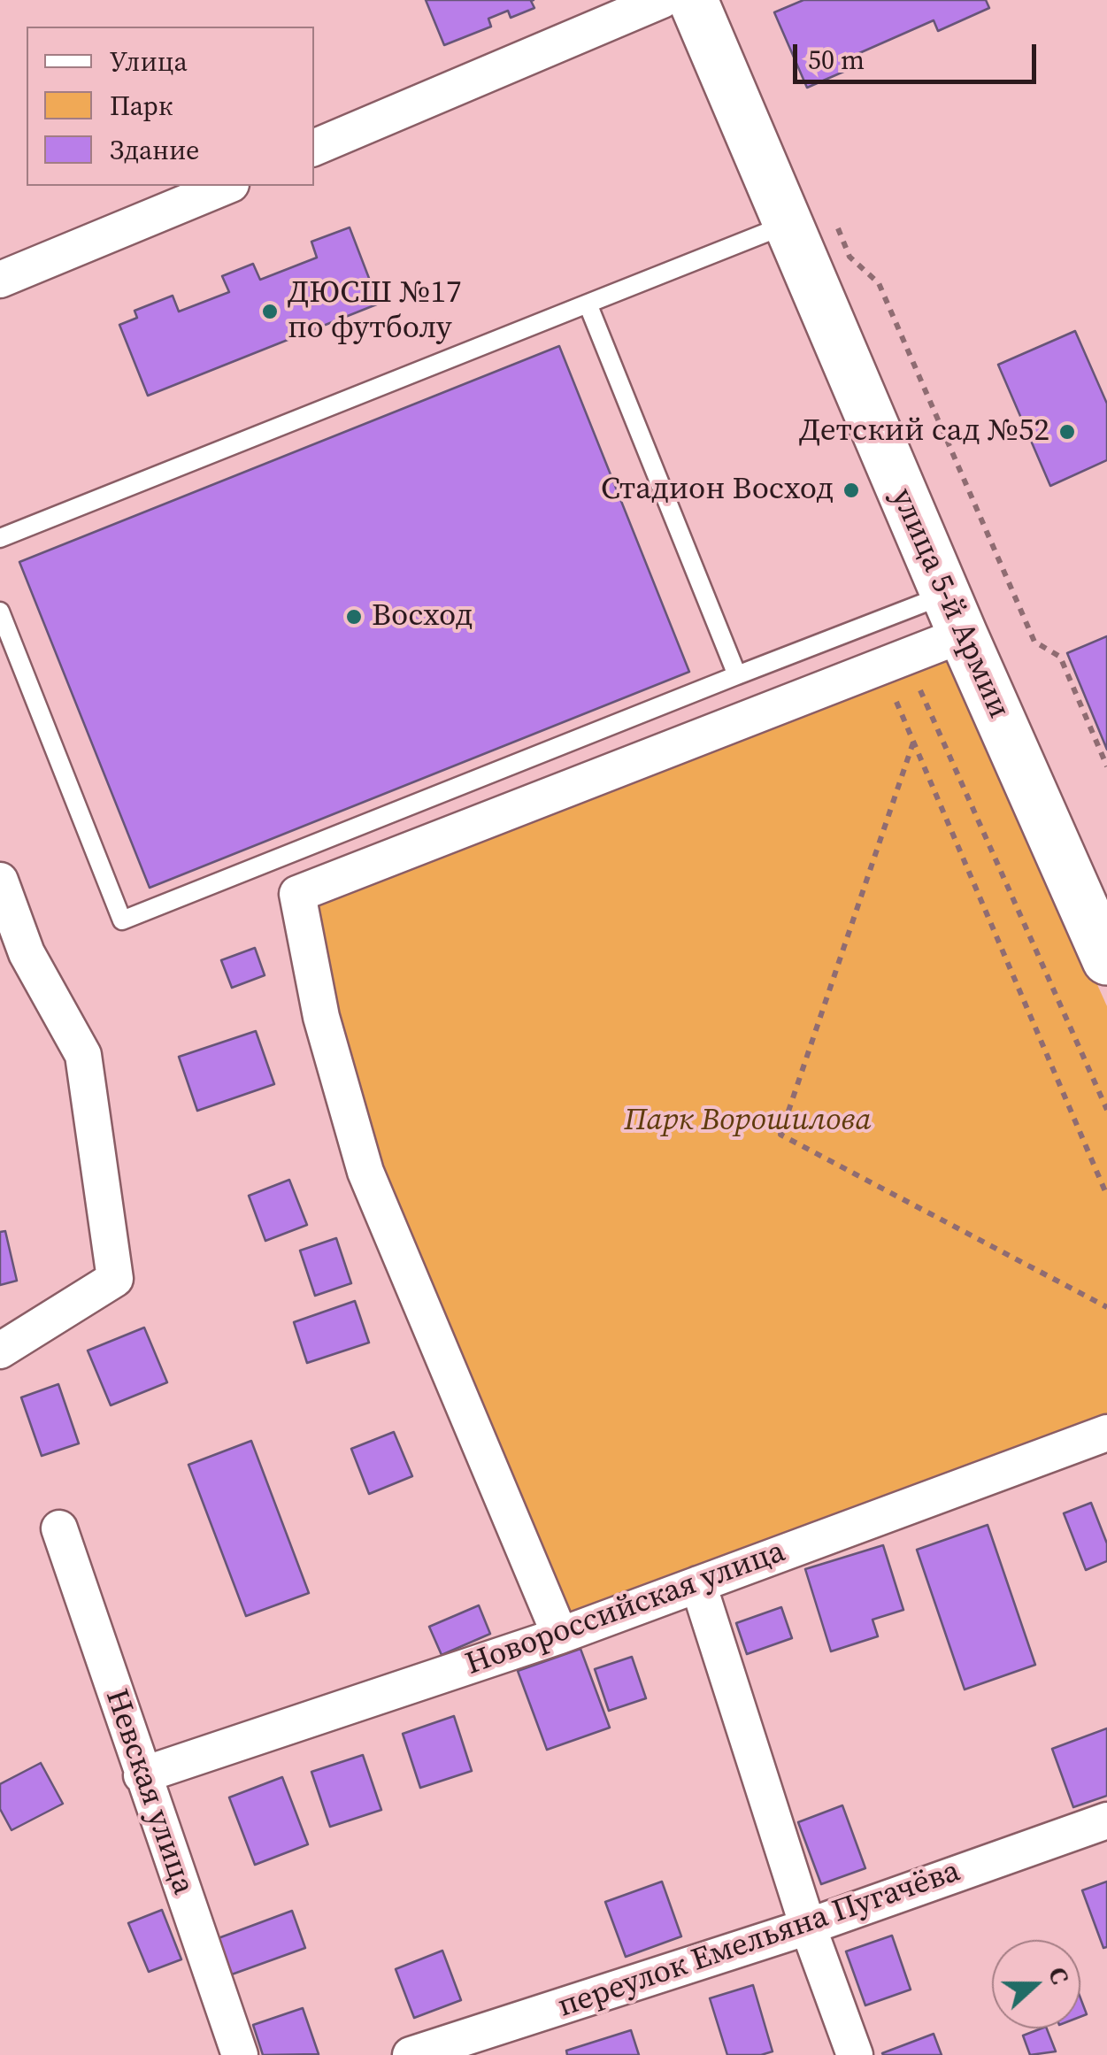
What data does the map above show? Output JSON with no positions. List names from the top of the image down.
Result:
{
  "streets": {
    "main road": ["улица 5-й Армии"],
    "street": ["Новороссийская улица", "Невская улица", "переулок Емельяна Пугачёва"]
  },
  "crossings": [
    ["Новороссийская улица", "Невская улица"]
  ],
  "parks": ["Парк Ворошилова"],
  "places": [
    "ДЮСШ №17 по футболу",
    "Детский сад №52",
    "Стадион Восход",
    "Восход"
  ],
  "legend": ["Улица", "Парк", "Здание"],
  "scale_bar": "50 m",
  "north": "right"
}
